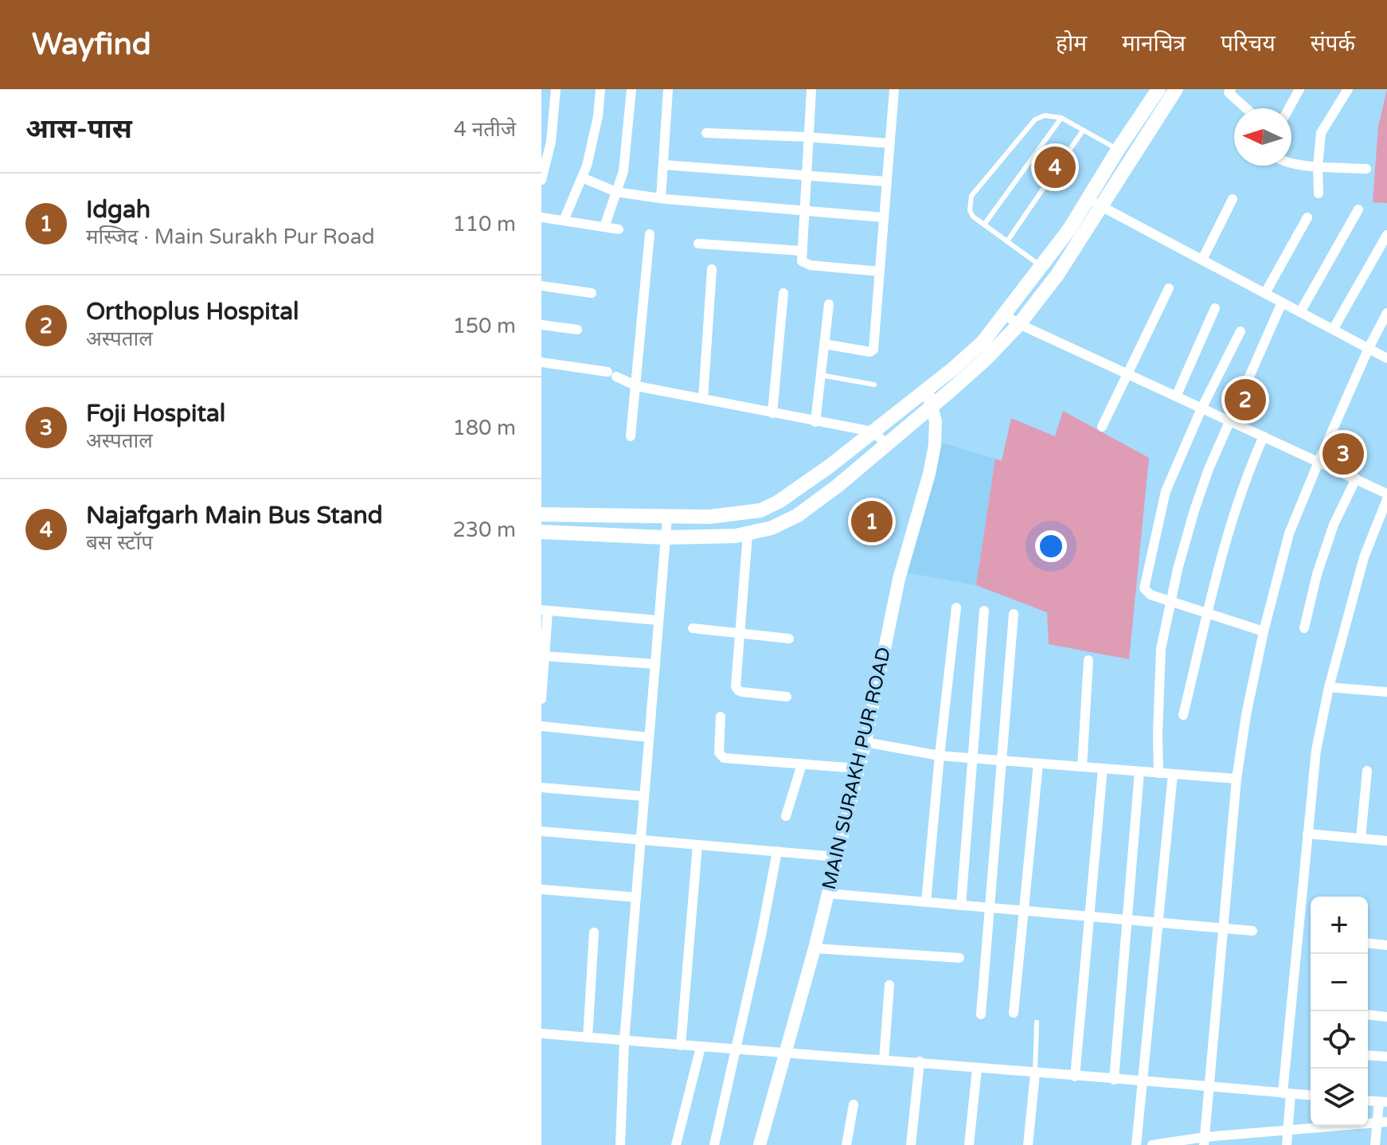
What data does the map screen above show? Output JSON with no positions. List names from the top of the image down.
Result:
{
  "streets": {
    "street": ["MAIN SURAKH PUR ROAD"]
  },
  "north": "left",
  "page": {
    "header": "Wayfind",
    "nav": [
      "होम",
      "मानचित्र",
      "परिचय",
      "संपर्क"
    ],
    "heading": ["आस-पास", "4 नतीजे"],
    "pins": [
      "4",
      "2",
      "3",
      "1"
    ],
    "list": [
      {
        "mark": "1",
        "name": "Idgah",
        "note": "मस्जिद · Main Surakh Pur Road",
        "value": "110 m"
      },
      {
        "mark": "2",
        "name": "Orthoplus Hospital",
        "note": "अस्पताल",
        "value": "150 m"
      },
      {
        "mark": "3",
        "name": "Foji Hospital",
        "note": "अस्पताल",
        "value": "180 m"
      },
      {
        "mark": "4",
        "name": "Najafgarh Main Bus Stand",
        "note": "बस स्टॉप",
        "value": "230 m"
      }
    ],
    "map_buttons": ["+", "−"]
  }
}
